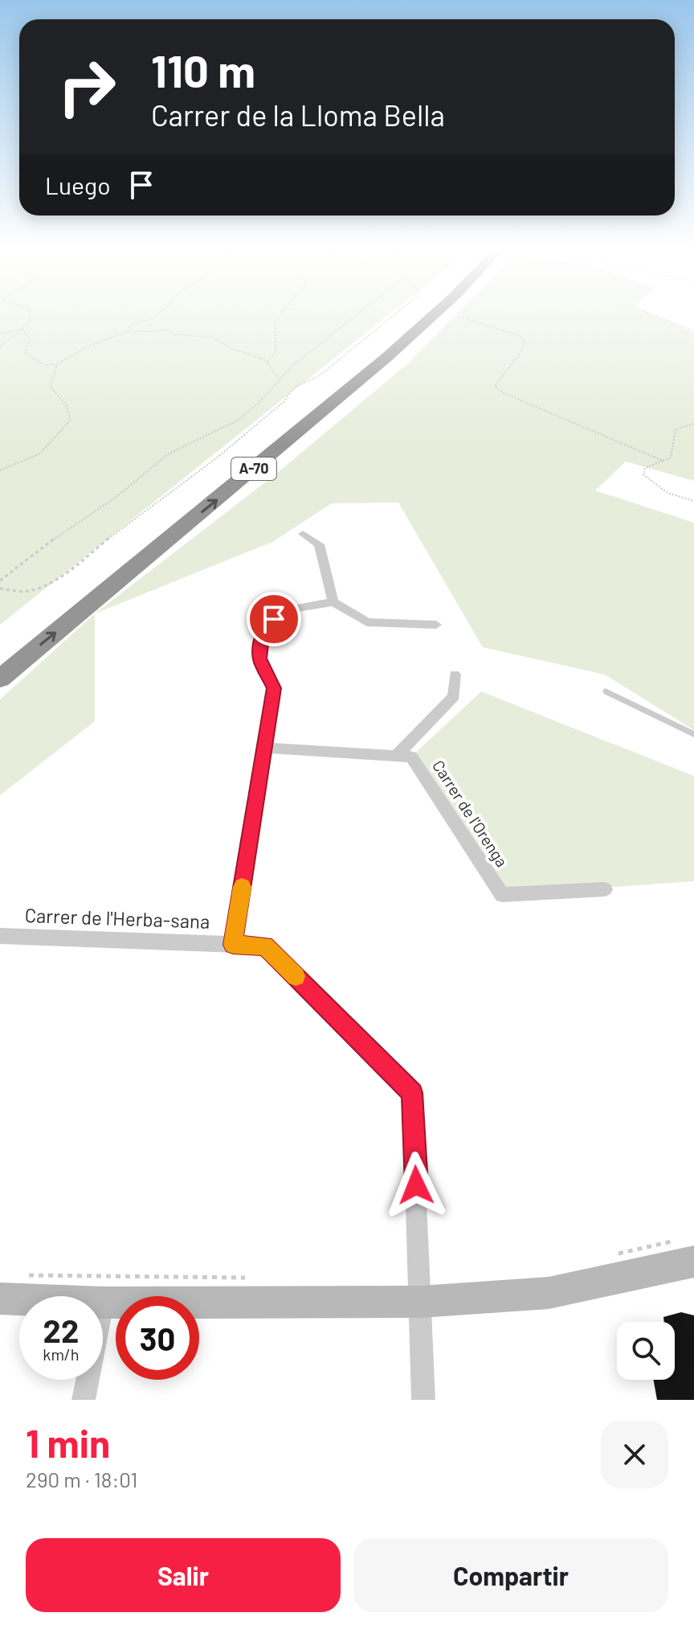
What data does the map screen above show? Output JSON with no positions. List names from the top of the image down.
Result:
{
  "streets": {
    "highway": ["A-70"],
    "street": ["Carrer de l'Orenga", "Carrer de l'Herba-sana"]
  },
  "page": {
    "turn": ["110 m", "Carrer de la Lloma Bella"],
    "then": "Luego",
    "speed": "22 km/h",
    "limit": "30",
    "heading": ["1 min", "290 m · 18:01"],
    "buttons": ["Salir", "Compartir"]
  }
}
